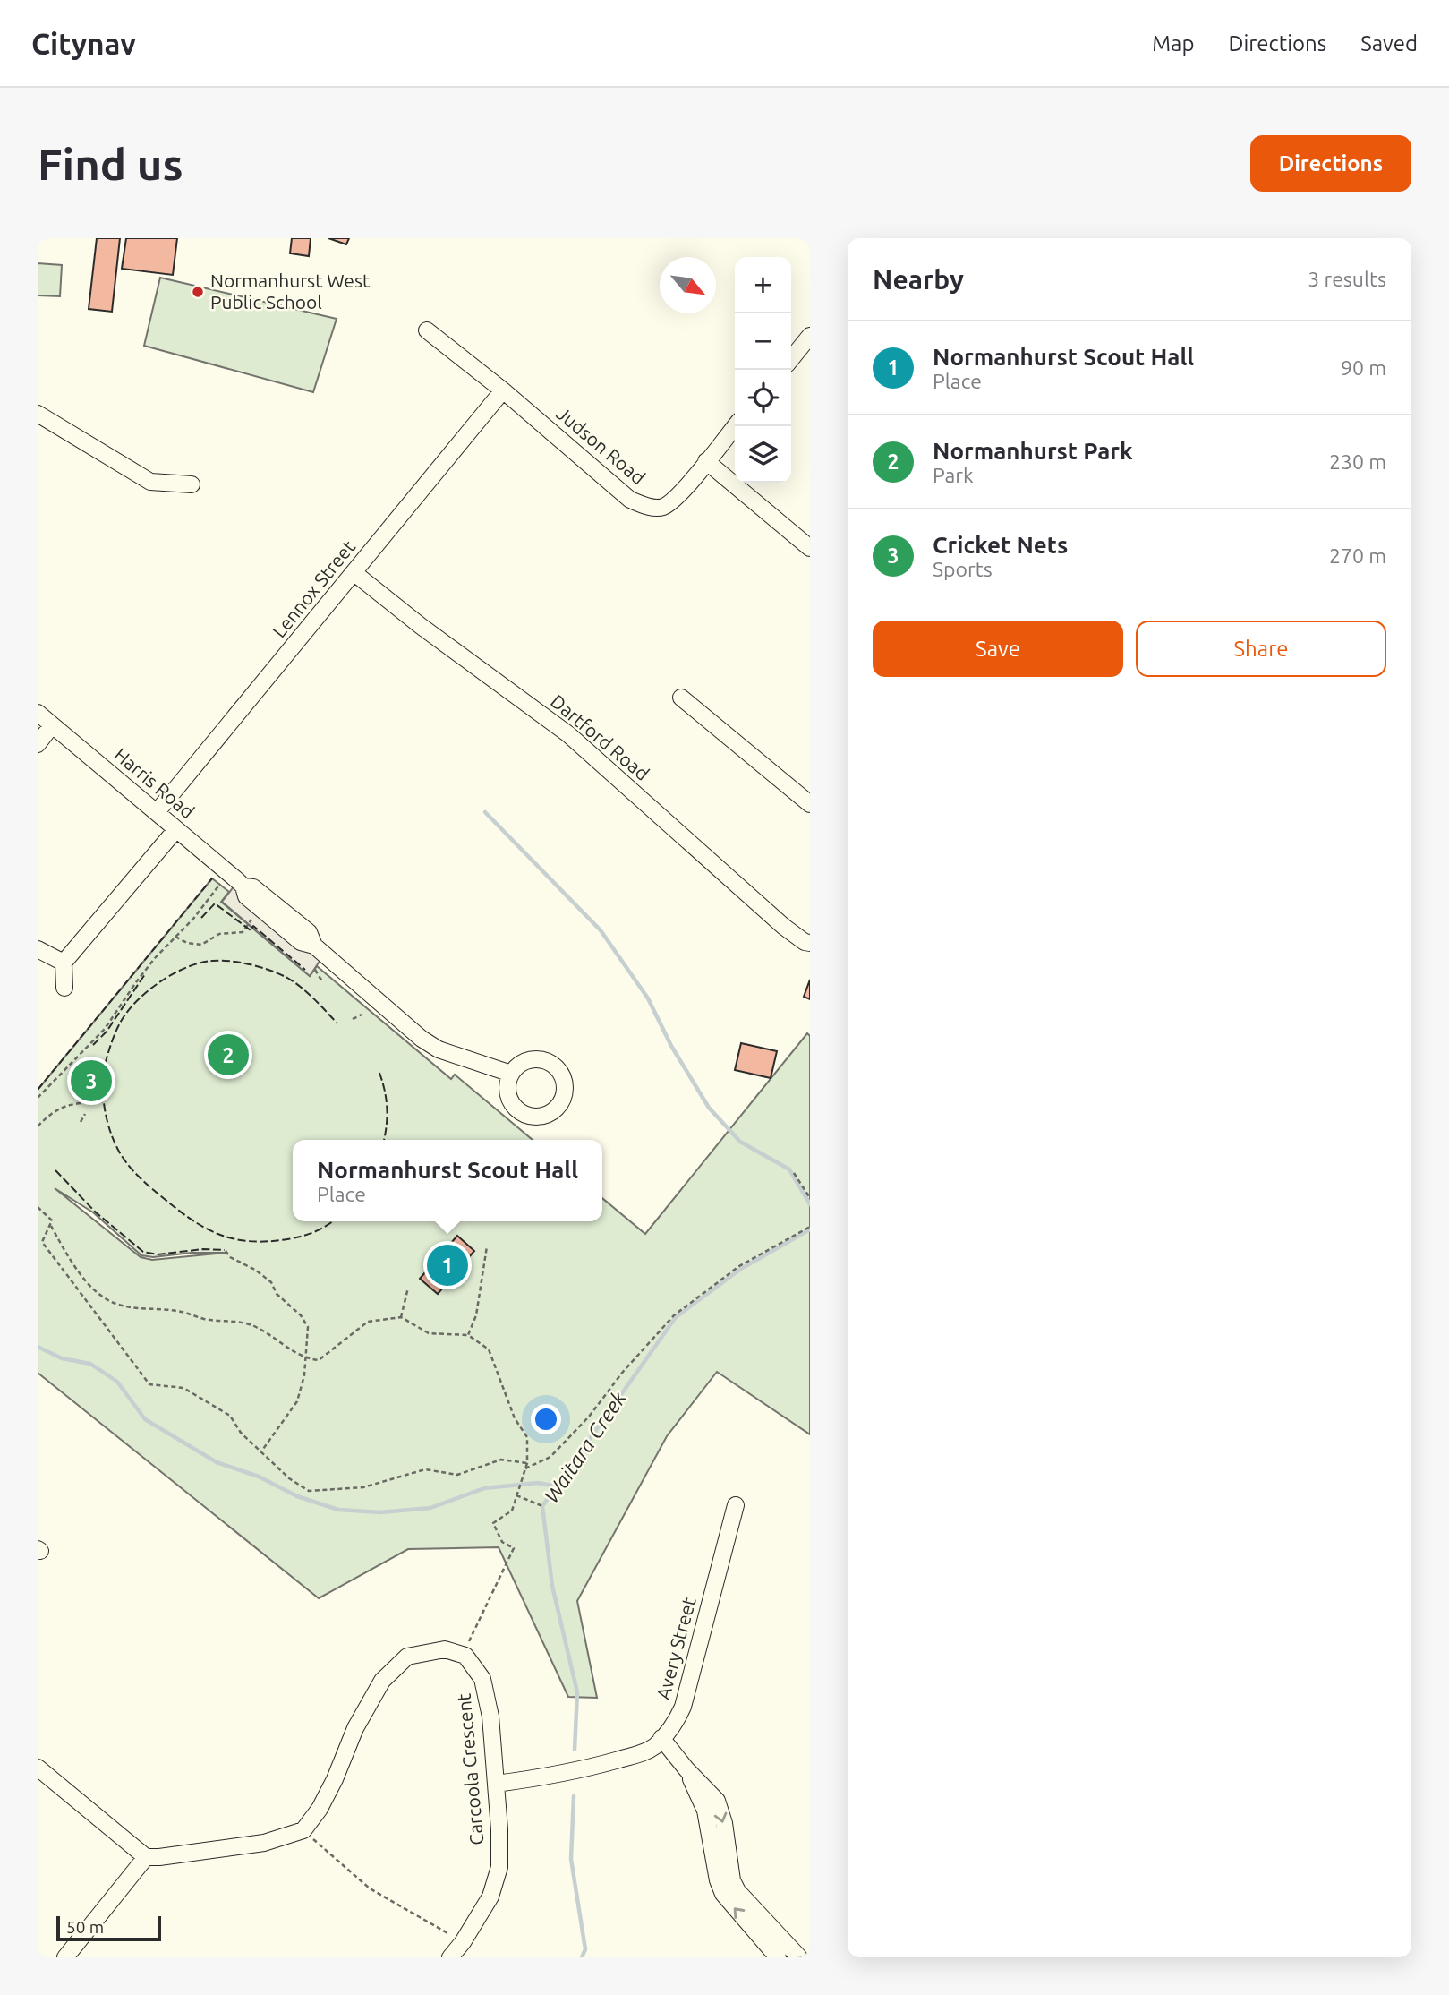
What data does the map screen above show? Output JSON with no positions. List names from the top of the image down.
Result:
{
  "streets": {
    "street": [
      "Judson Road",
      "Lennox Street",
      "Dartford Road",
      "Harris Road",
      "Avery Street",
      "Carcoola Crescent"
    ]
  },
  "crossings": [
    ["Judson Road", "Lennox Street"],
    ["Lennox Street", "Dartford Road"],
    ["Lennox Street", "Harris Road"],
    ["Avery Street", "Carcoola Crescent"]
  ],
  "water": ["Waitara Creek"],
  "places": ["Normanhurst West Public School"],
  "scale_bar": "50 m",
  "north": "bottom right",
  "page": {
    "header": "Citynav",
    "nav": ["Map", "Directions", "Saved"],
    "buttons": [
      "Directions",
      ["Save", "Share"]
    ],
    "title": "Find us",
    "heading": ["Nearby", "3 results"],
    "map_buttons": ["+", "−"],
    "list": [
      {
        "mark": "1",
        "name": "Normanhurst Scout Hall",
        "note": "Place",
        "value": "90 m"
      },
      {
        "mark": "2",
        "name": "Normanhurst Park",
        "note": "Park",
        "value": "230 m"
      },
      {
        "mark": "3",
        "name": "Cricket Nets",
        "note": "Sports",
        "value": "270 m"
      }
    ],
    "pins": ["2", "3", "1"],
    "popup": ["Normanhurst Scout Hall", "Place"],
    "scale": "50 m"
  }
}
